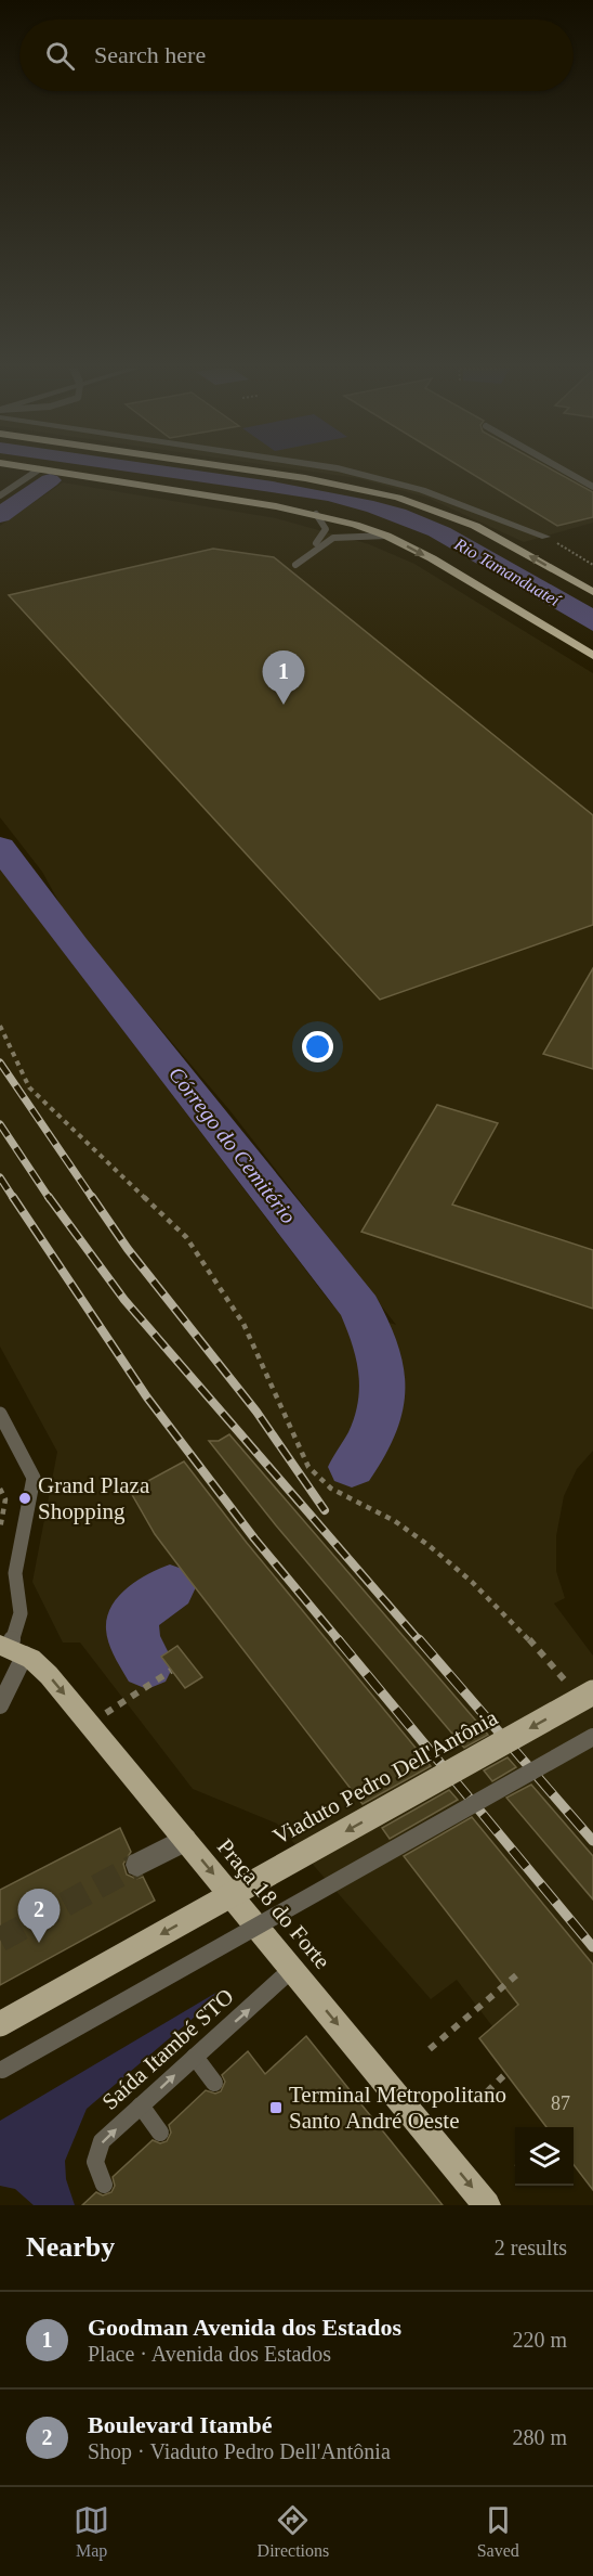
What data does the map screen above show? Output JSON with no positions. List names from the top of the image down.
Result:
{
  "streets": {
    "main road": ["Viaduto Pedro Dell'Antônia", "Praça 18 do Forte"],
    "lane": ["Saída Itambé STO"]
  },
  "crossings": [
    ["Praça 18 do Forte", "Saída Itambé STO"]
  ],
  "one_way": ["Viaduto Pedro Dell'Antônia", "Praça 18 do Forte"],
  "water": ["Rio Tamanduateí", "Córrego do Cemitério"],
  "places": {
    "other": ["Grand Plaza Shopping"],
    "transit": ["Terminal Metropolitano Santo André Oeste"]
  },
  "house_numbers": ["87"],
  "page": {
    "search": "Search here",
    "pins": ["1", "2"],
    "heading": ["Nearby", "2 results"],
    "list": [
      {
        "mark": "1",
        "name": "Goodman Avenida dos Estados",
        "note": "Place · Avenida dos Estados",
        "value": "220 m"
      },
      {
        "mark": "2",
        "name": "Boulevard Itambé",
        "note": "Shop · Viaduto Pedro Dell'Antônia",
        "value": "280 m"
      }
    ],
    "nav": ["Map", "Directions", "Saved"]
  }
}
